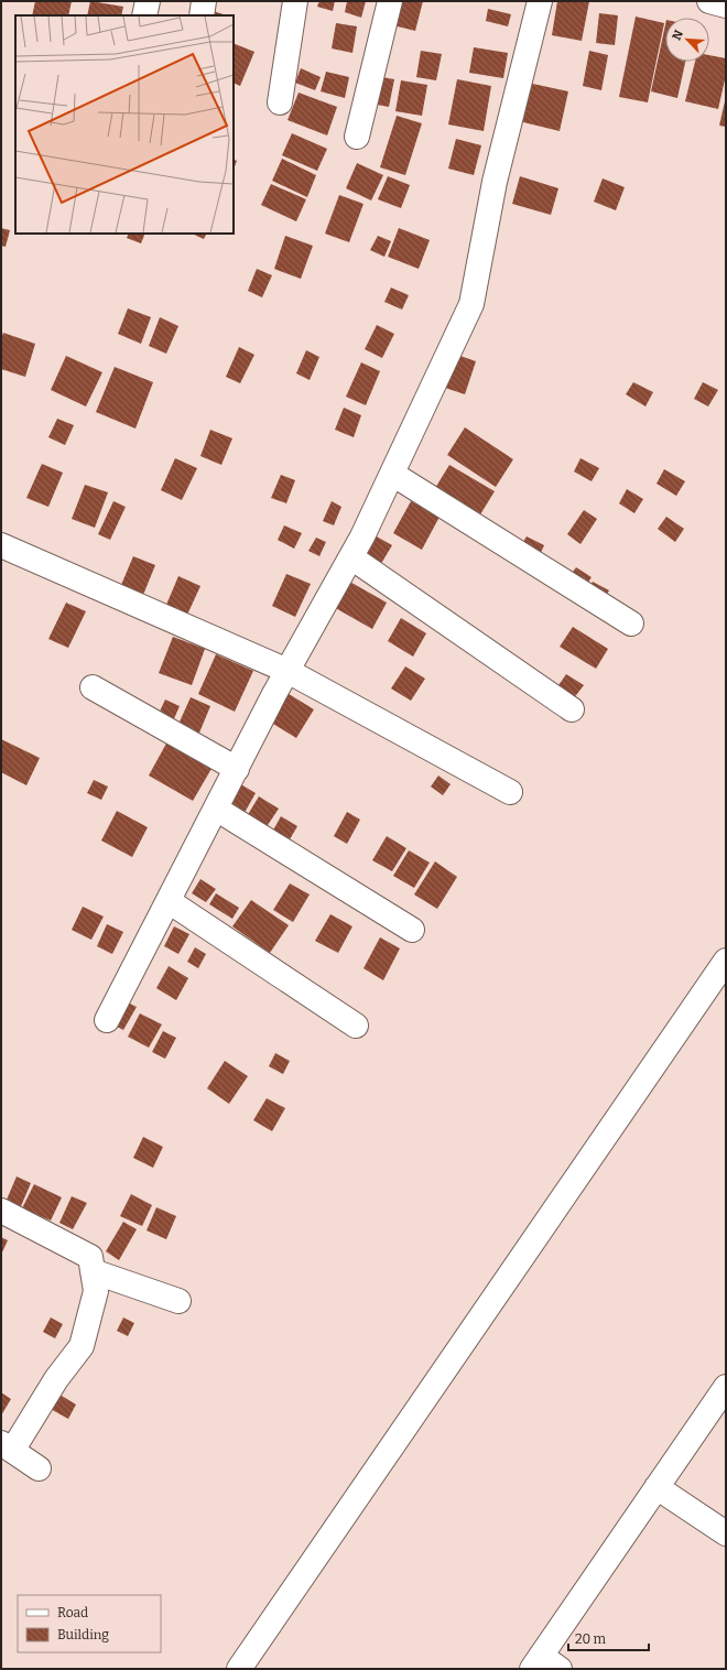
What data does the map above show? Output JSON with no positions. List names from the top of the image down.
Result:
{
  "legend": ["Road", "Building"],
  "scale_bar": "20 m",
  "north": "top left"
}
